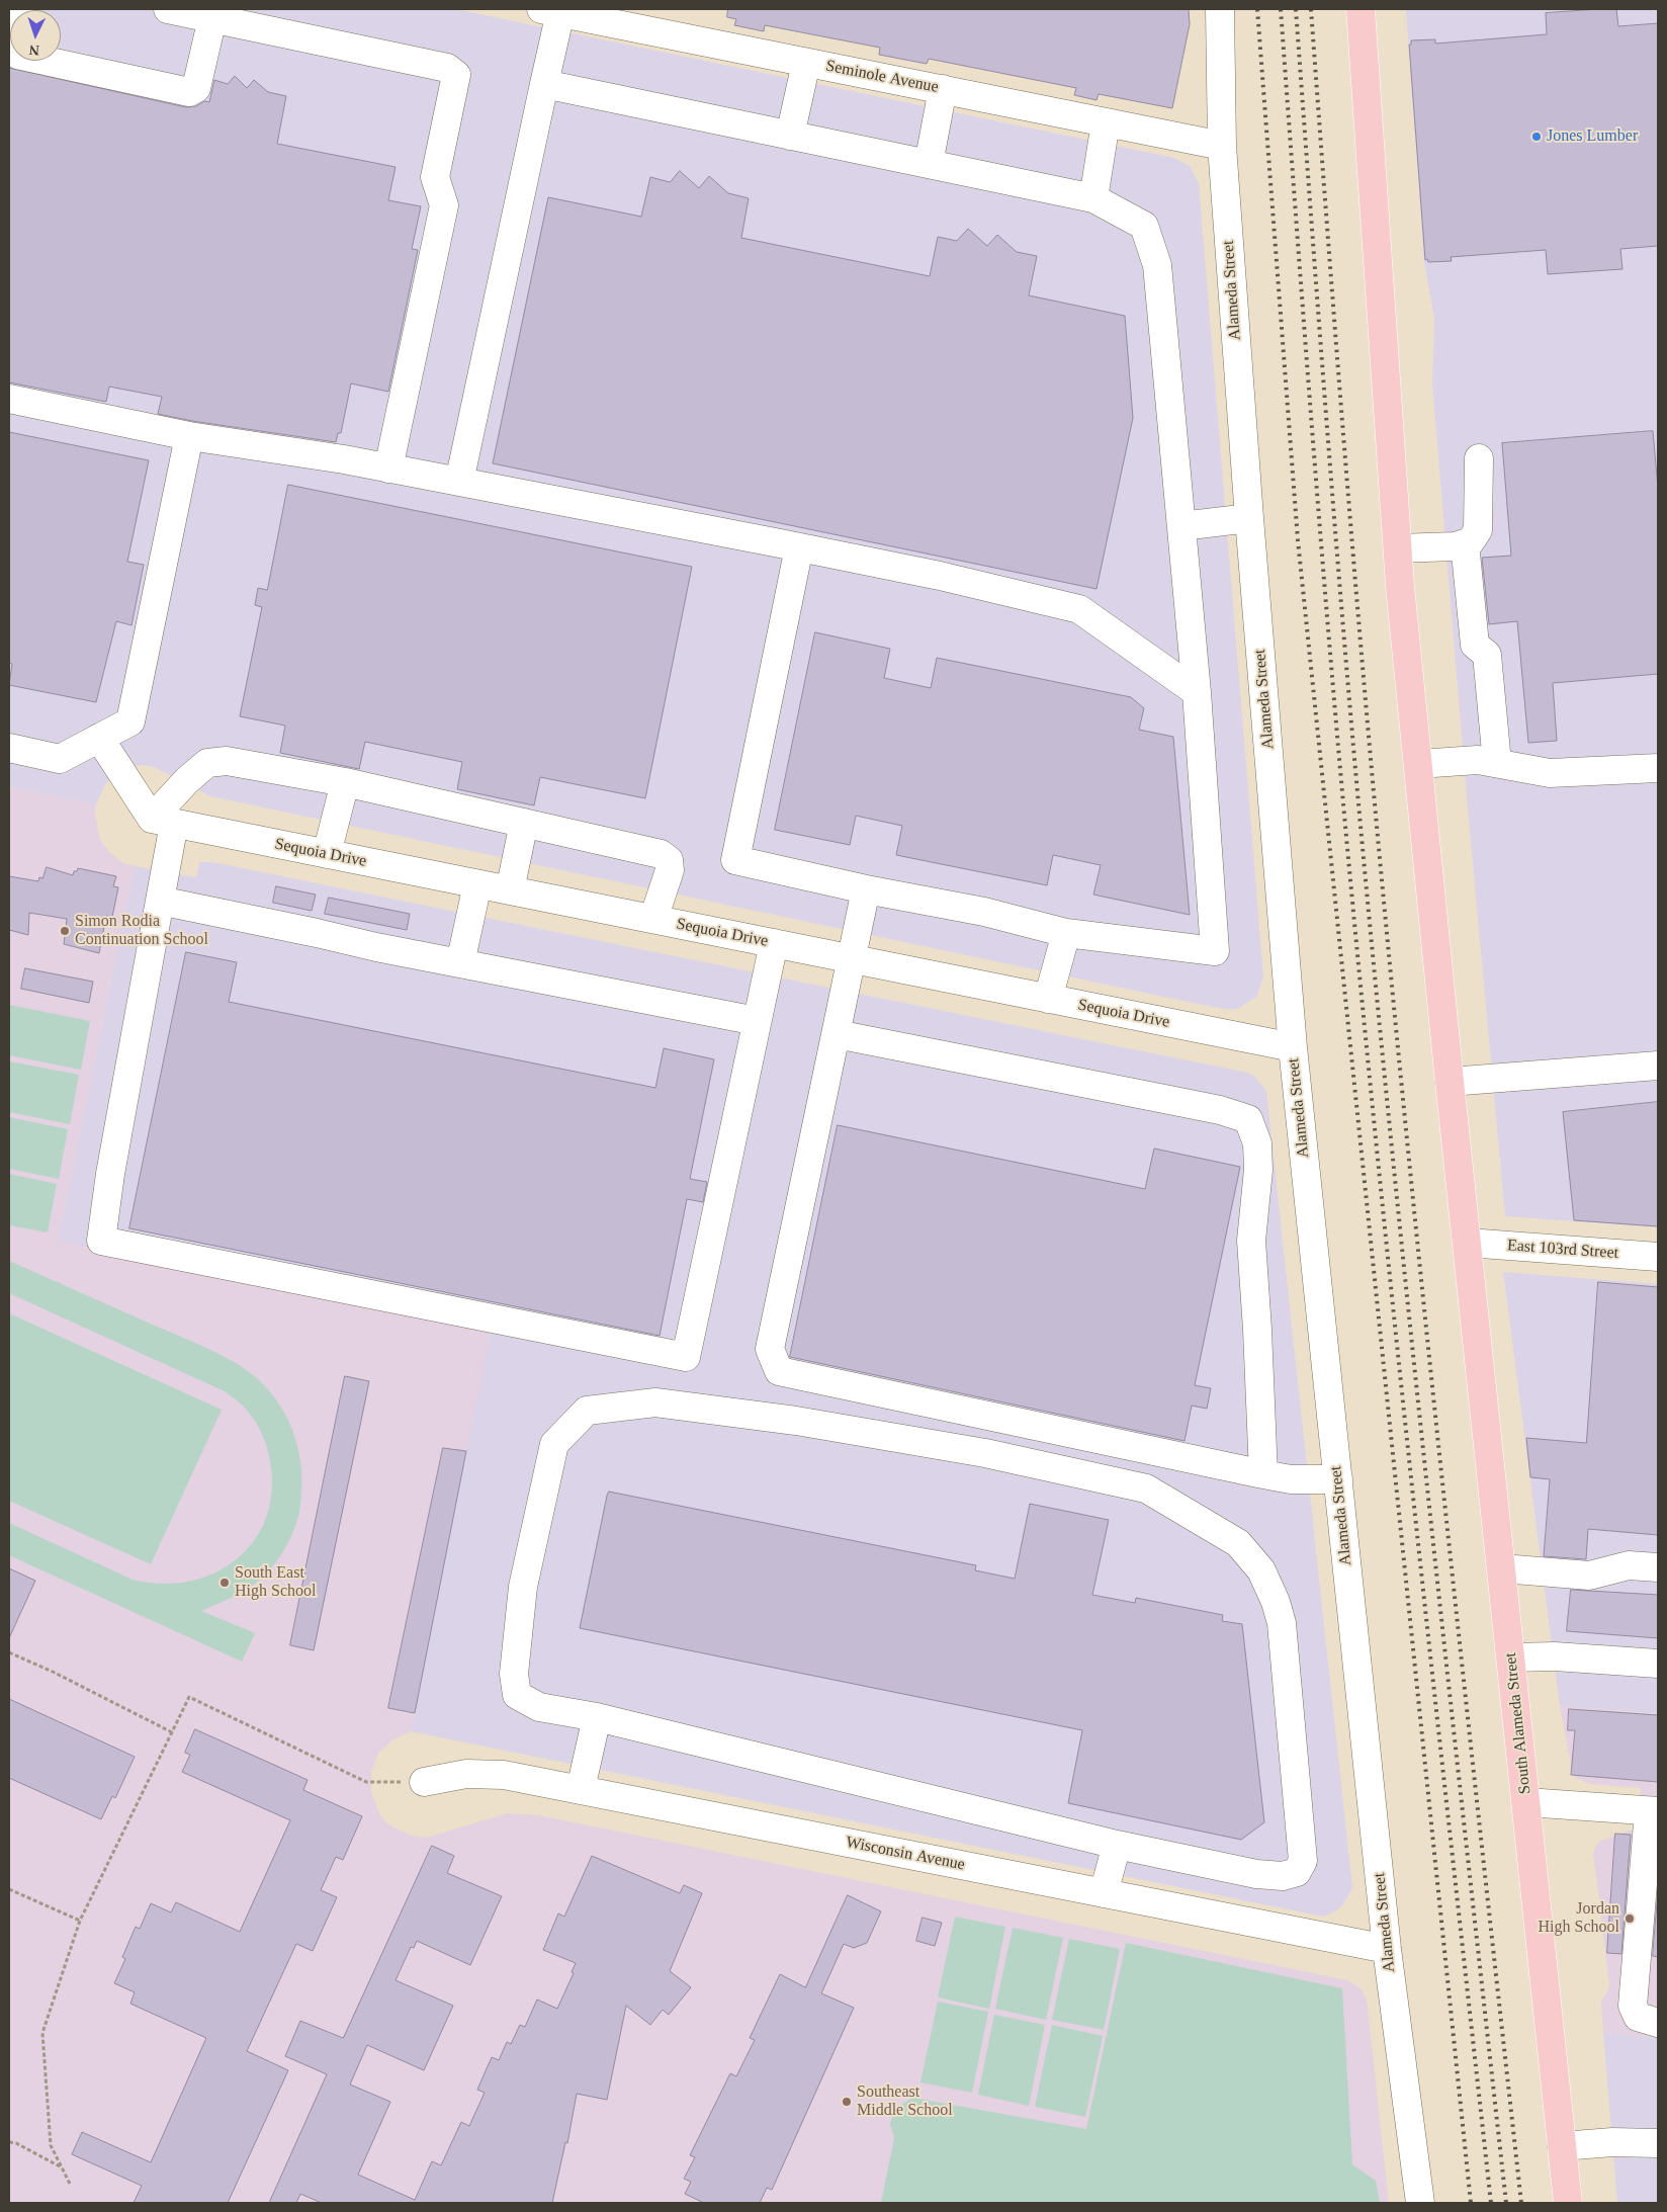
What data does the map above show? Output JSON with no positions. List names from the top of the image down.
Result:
{
  "streets": {
    "main road": ["South Alameda Street"],
    "street": [
      "Seminole Avenue",
      "Alameda Street",
      "Sequoia Drive",
      "East 103rd Street",
      "Wisconsin Avenue"
    ]
  },
  "crossings": [
    ["Seminole Avenue", "Alameda Street"],
    ["Alameda Street", "Sequoia Drive"],
    ["Alameda Street", "Wisconsin Avenue"],
    ["East 103rd Street", "South Alameda Street"]
  ],
  "places": [
    "Jones Lumber",
    "Simon Rodia Continuation School",
    "South East High School",
    "Jordan High School",
    "Southeast Middle School"
  ],
  "north": "bottom"
}
